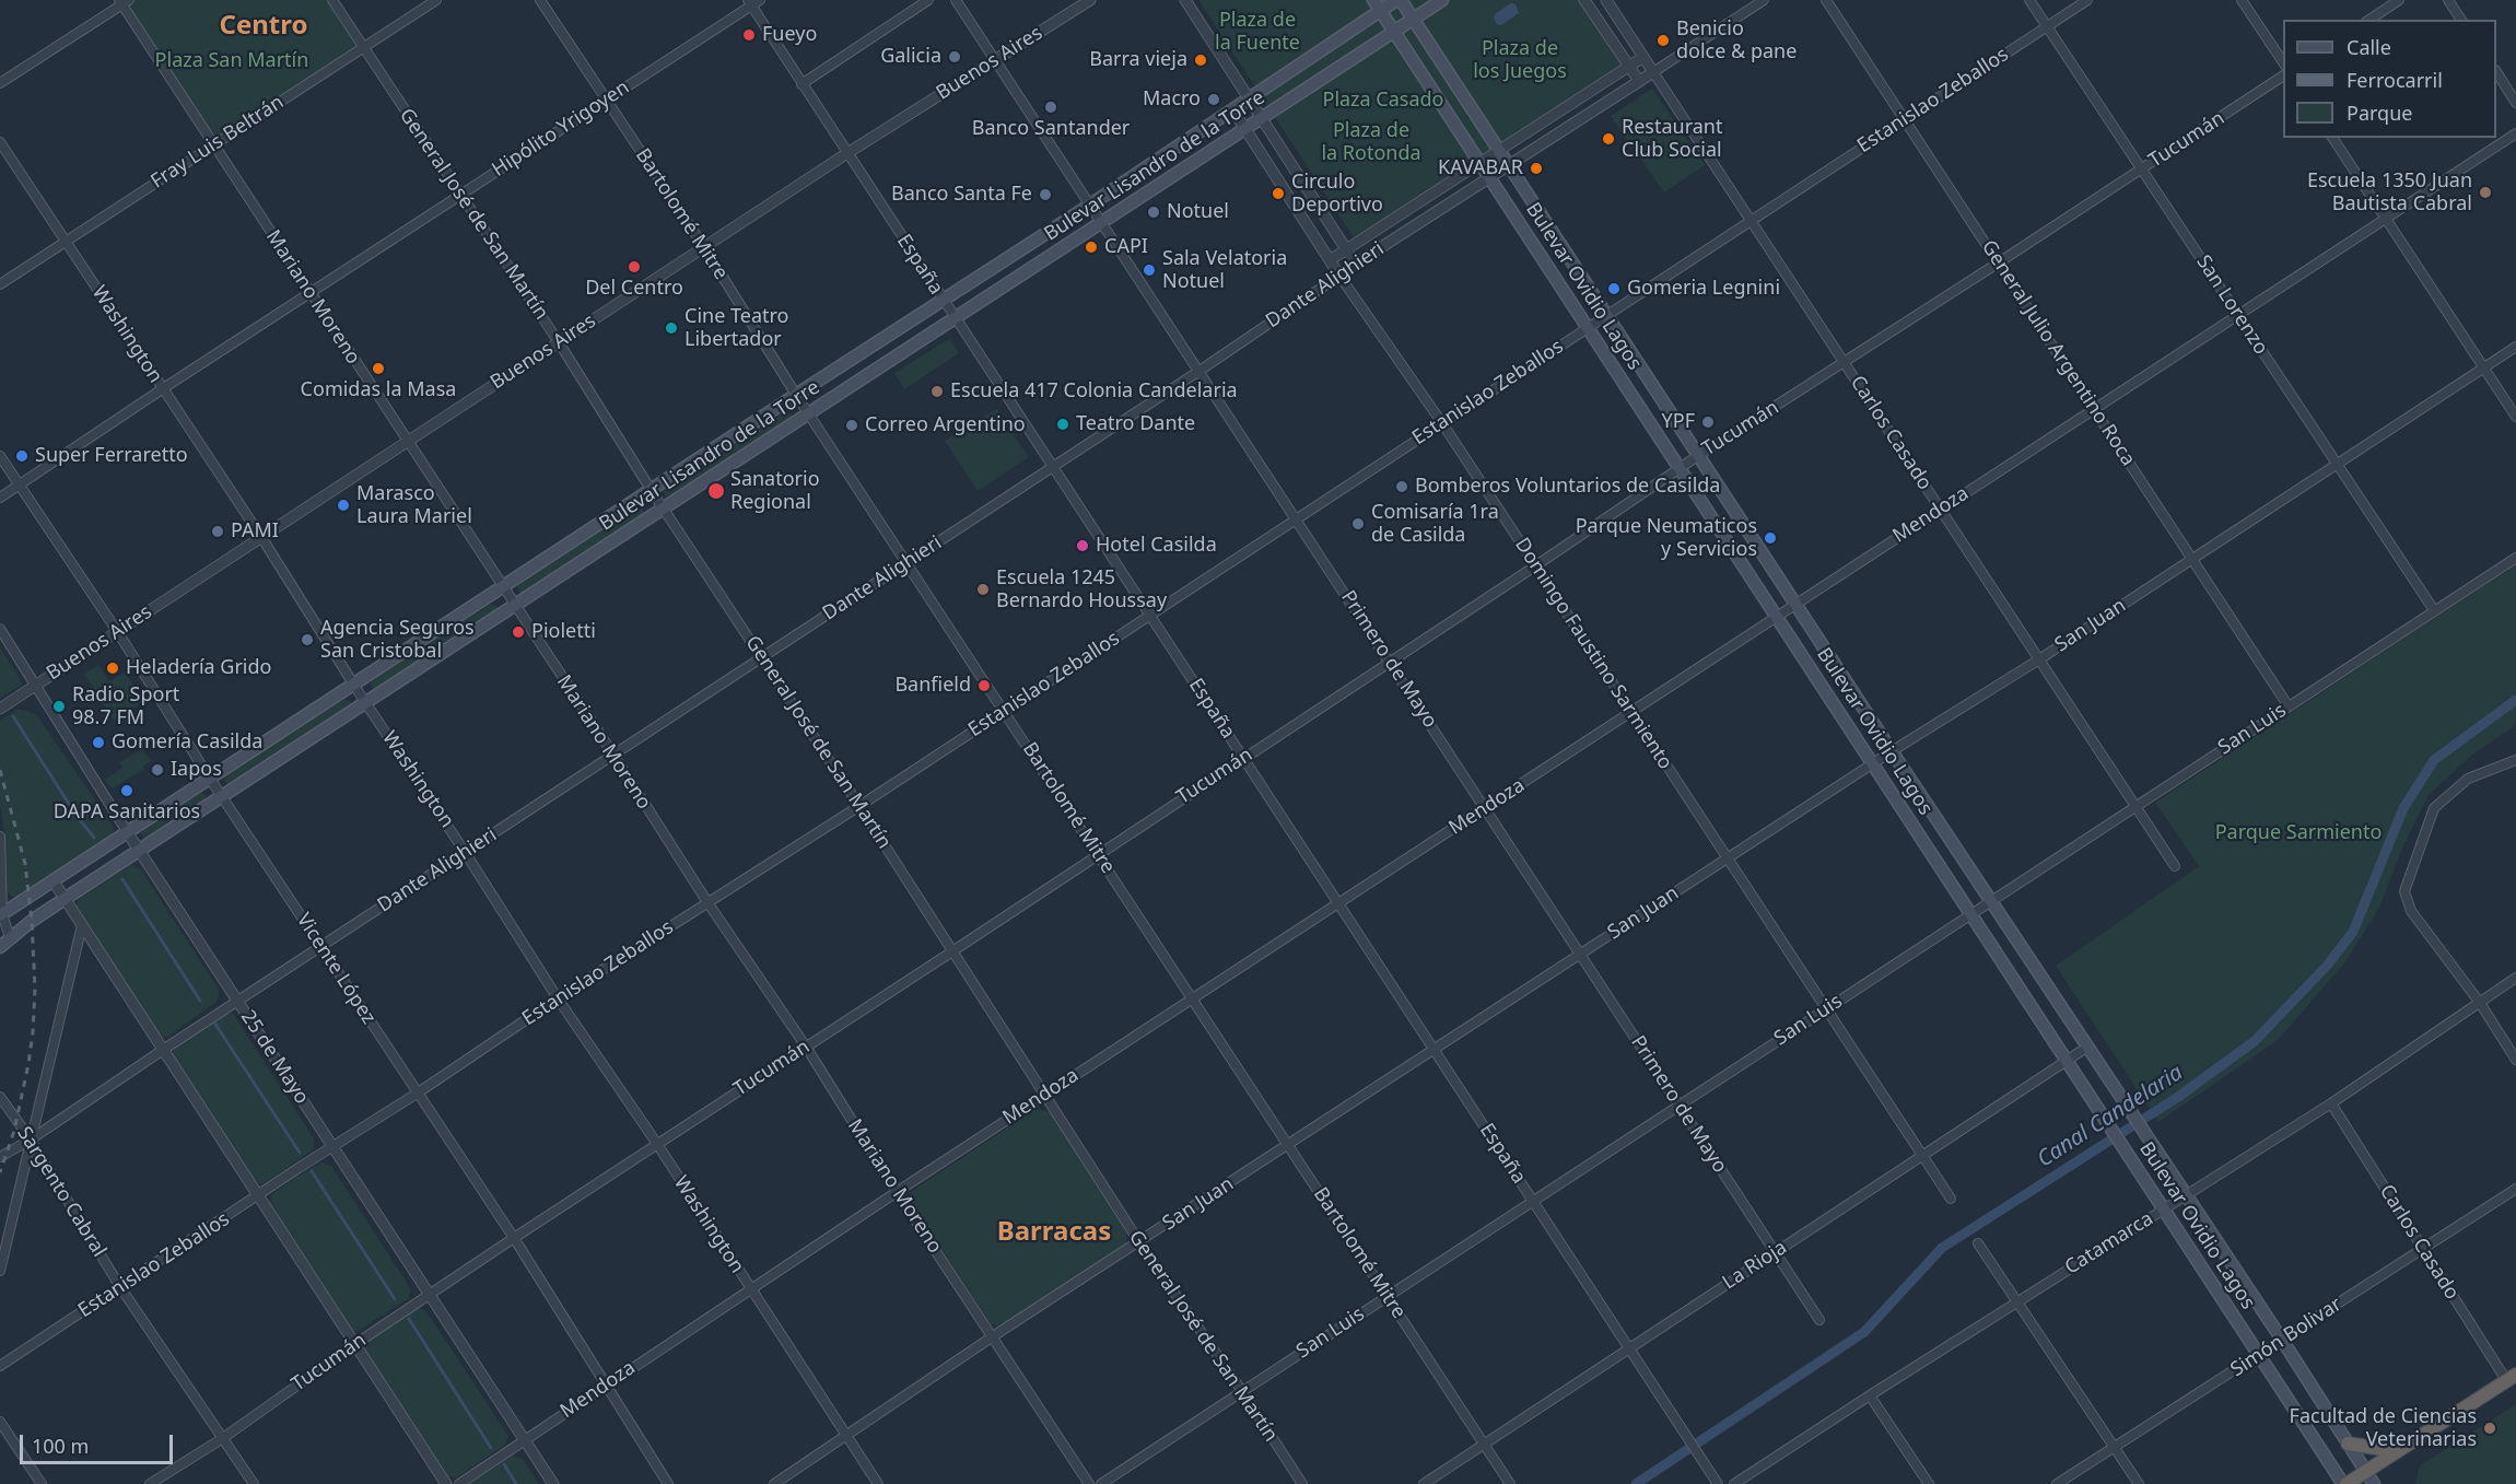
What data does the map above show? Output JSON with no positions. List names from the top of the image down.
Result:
{
  "streets": {
    "main road": ["Bulevar Lisandro de la Torre", "Bulevar Ovidio Lagos"],
    "street": [
      "Buenos Aires",
      "Estanislao Zeballos",
      "Hipólito Yrigoyen",
      "Tucumán",
      "Fray Luis Beltrán",
      "General José de San Martín",
      "Bartolomé Mitre",
      "España",
      "Dante Alighieri",
      "Mariano Moreno",
      "San Lorenzo",
      "Washington",
      "General Julio Argentino Roca",
      "Carlos Casado",
      "Mendoza",
      "San Juan",
      "Domingo Faustino Sarmiento",
      "Primero de Mayo",
      "San Luis",
      "Vicente López",
      "25 de Mayo",
      "Sargento Cabral",
      "Catamarca",
      "La Rioja",
      "Simón Bolivar"
    ]
  },
  "crossings": [
    ["Buenos Aires", "General José de San Martín"],
    ["Buenos Aires", "Bartolomé Mitre"],
    ["Buenos Aires", "España"],
    ["Buenos Aires", "Mariano Moreno"],
    ["Buenos Aires", "Washington"],
    ["Buenos Aires", "Primero de Mayo"],
    ["Buenos Aires", "Vicente López"],
    ["Buenos Aires", "25 de Mayo"],
    ["Estanislao Zeballos", "General José de San Martín"],
    ["Estanislao Zeballos", "Bartolomé Mitre"],
    ["Estanislao Zeballos", "España"],
    ["Estanislao Zeballos", "Bulevar Ovidio Lagos"],
    ["Estanislao Zeballos", "Mariano Moreno"],
    ["Estanislao Zeballos", "San Lorenzo"],
    ["Estanislao Zeballos", "Washington"],
    ["Estanislao Zeballos", "General Julio Argentino Roca"],
    ["Estanislao Zeballos", "Carlos Casado"],
    ["Estanislao Zeballos", "Domingo Faustino Sarmiento"],
    ["Estanislao Zeballos", "Primero de Mayo"],
    ["Estanislao Zeballos", "Vicente López"],
    ["Estanislao Zeballos", "25 de Mayo"],
    ["Estanislao Zeballos", "Sargento Cabral"],
    ["Hipólito Yrigoyen", "General José de San Martín"],
    ["Hipólito Yrigoyen", "Bartolomé Mitre"],
    ["Hipólito Yrigoyen", "España"],
    ["Hipólito Yrigoyen", "Mariano Moreno"],
    ["Hipólito Yrigoyen", "Washington"],
    ["Hipólito Yrigoyen", "Vicente López"],
    ["Tucumán", "General José de San Martín"],
    ["Tucumán", "Bartolomé Mitre"],
    ["Tucumán", "España"],
    ["Tucumán", "Bulevar Ovidio Lagos"],
    ["Tucumán", "Mariano Moreno"],
    ["Tucumán", "San Lorenzo"],
    ["Tucumán", "Washington"],
    ["Tucumán", "General Julio Argentino Roca"],
    ["Tucumán", "Carlos Casado"],
    ["Tucumán", "Domingo Faustino Sarmiento"],
    ["Tucumán", "Primero de Mayo"],
    ["Tucumán", "Vicente López"],
    ["Tucumán", "25 de Mayo"],
    ["Tucumán", "Sargento Cabral"],
    ["Fray Luis Beltrán", "General José de San Martín"],
    ["Fray Luis Beltrán", "Mariano Moreno"],
    ["Fray Luis Beltrán", "Washington"],
    ["Bulevar Lisandro de la Torre", "General José de San Martín"],
    ["Bulevar Lisandro de la Torre", "Bartolomé Mitre"],
    ["Bulevar Lisandro de la Torre", "España"],
    ["Bulevar Lisandro de la Torre", "Bulevar Ovidio Lagos"],
    ["Bulevar Lisandro de la Torre", "Mariano Moreno"],
    ["Bulevar Lisandro de la Torre", "Washington"],
    ["Bulevar Lisandro de la Torre", "Domingo Faustino Sarmiento"],
    ["Bulevar Lisandro de la Torre", "Primero de Mayo"],
    ["Bulevar Lisandro de la Torre", "Vicente López"],
    ["Bulevar Lisandro de la Torre", "25 de Mayo"],
    ["General José de San Martín", "Dante Alighieri"],
    ["General José de San Martín", "Mendoza"],
    ["General José de San Martín", "San Juan"],
    ["General José de San Martín", "San Luis"],
    ["Bartolomé Mitre", "Dante Alighieri"],
    ["Bartolomé Mitre", "Mendoza"],
    ["Bartolomé Mitre", "San Juan"],
    ["Bartolomé Mitre", "San Luis"],
    ["Bartolomé Mitre", "La Rioja"],
    ["España", "Dante Alighieri"],
    ["España", "Mendoza"],
    ["España", "San Juan"],
    ["España", "San Luis"],
    ["España", "La Rioja"],
    ["Dante Alighieri", "Bulevar Ovidio Lagos"],
    ["Dante Alighieri", "Mariano Moreno"],
    ["Dante Alighieri", "Washington"],
    ["Dante Alighieri", "Carlos Casado"],
    ["Dante Alighieri", "Domingo Faustino Sarmiento"],
    ["Dante Alighieri", "Primero de Mayo"],
    ["Dante Alighieri", "Vicente López"],
    ["Dante Alighieri", "25 de Mayo"],
    ["Dante Alighieri", "Sargento Cabral"],
    ["Bulevar Ovidio Lagos", "Mendoza"],
    ["Bulevar Ovidio Lagos", "San Juan"],
    ["Bulevar Ovidio Lagos", "San Luis"],
    ["Bulevar Ovidio Lagos", "Catamarca"],
    ["Bulevar Ovidio Lagos", "La Rioja"],
    ["Bulevar Ovidio Lagos", "Simón Bolivar"],
    ["Mariano Moreno", "Mendoza"],
    ["Mariano Moreno", "San Juan"],
    ["San Lorenzo", "Mendoza"],
    ["San Lorenzo", "San Juan"],
    ["San Lorenzo", "San Luis"],
    ["Washington", "Mendoza"],
    ["Washington", "San Juan"],
    ["General Julio Argentino Roca", "Mendoza"],
    ["General Julio Argentino Roca", "San Juan"],
    ["General Julio Argentino Roca", "San Luis"],
    ["Carlos Casado", "Mendoza"],
    ["Carlos Casado", "San Juan"],
    ["Carlos Casado", "San Luis"],
    ["Carlos Casado", "Catamarca"],
    ["Carlos Casado", "Simón Bolivar"],
    ["Mendoza", "Domingo Faustino Sarmiento"],
    ["Mendoza", "Primero de Mayo"],
    ["Mendoza", "Vicente López"],
    ["Mendoza", "25 de Mayo"],
    ["San Juan", "Domingo Faustino Sarmiento"],
    ["San Juan", "Primero de Mayo"],
    ["Domingo Faustino Sarmiento", "San Luis"],
    ["Domingo Faustino Sarmiento", "La Rioja"],
    ["Primero de Mayo", "San Luis"],
    ["Primero de Mayo", "La Rioja"]
  ],
  "districts": ["Centro", "Barracas"],
  "water": ["Canal Candelaria"],
  "parks": [
    "Plaza de la Fuente",
    "Plaza de los Juegos",
    "Plaza San Martín",
    "Plaza Casado",
    "Plaza de la Rotonda",
    "Parque Sarmiento"
  ],
  "places": [
    "Fueyo",
    "Benicio dolce & pane",
    "Galicia",
    "Barra vieja",
    "Macro",
    "Banco Santander",
    "Restaurant Club Social",
    "KAVABAR",
    "Escuela 1350 Juan Bautista Cabral",
    "Circulo Deportivo",
    "Banco Santa Fe",
    "Notuel",
    "CAPI",
    "Del Centro",
    "Sala Velatoria Notuel",
    "Gomeria Legnini",
    "Cine Teatro Libertador",
    "Comidas la Masa",
    "Escuela 417 Colonia Candelaria",
    "YPF",
    "Teatro Dante",
    "Correo Argentino",
    "Super Ferraretto",
    "Bomberos Voluntarios de Casilda",
    "Sanatorio Regional",
    "Marasco Laura Mariel",
    "Comisaría 1ra de Casilda",
    "PAMI",
    "Parque Neumaticos y Servicios",
    "Hotel Casilda",
    "Escuela 1245 Bernardo Houssay",
    "Pioletti",
    "Agencia Seguros San Cristobal",
    "Heladería Grido",
    "Banfield",
    "Radio Sport 98.7 FM",
    "Gomería Casilda",
    "Iapos",
    "DAPA Sanitarios",
    "Facultad de Ciencias Veterinarias"
  ],
  "legend": ["Calle", "Ferrocarril", "Parque"],
  "scale_bar": "100 m"
}
